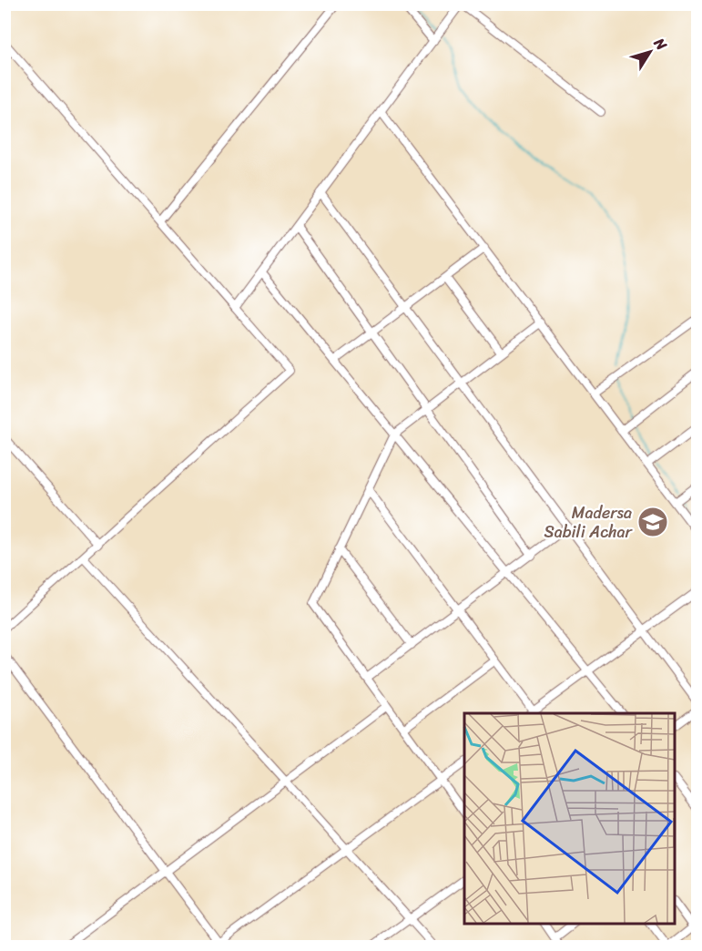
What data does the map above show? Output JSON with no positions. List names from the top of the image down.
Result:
{
  "places": {
    "school or university": ["Madersa Sabili Achar"]
  },
  "north": "top right"
}
